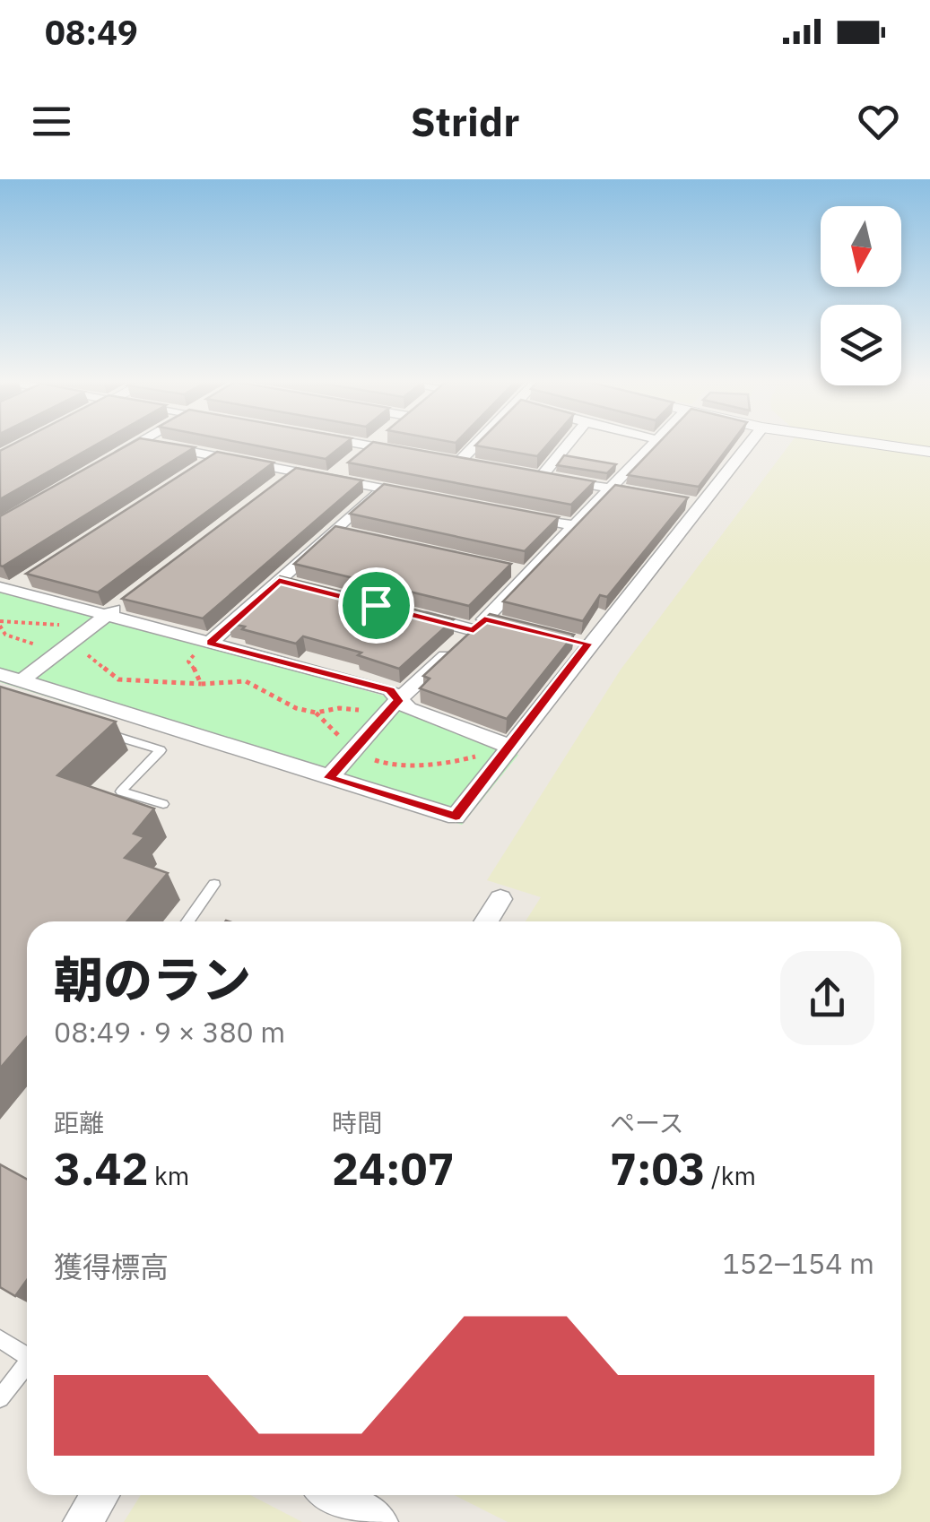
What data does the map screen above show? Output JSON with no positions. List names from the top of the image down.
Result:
{
  "north": "bottom",
  "page": {
    "status": "08:49",
    "header": "Stridr",
    "heading": ["朝のラン", "08:49 · 9 × 380 m"],
    "stats": [
      ["距離", "3.42 km"],
      ["時間", "24:07"],
      ["ペース", "7:03 /km"]
    ],
    "chart": ["獲得標高", "152–154 m"]
  }
}
